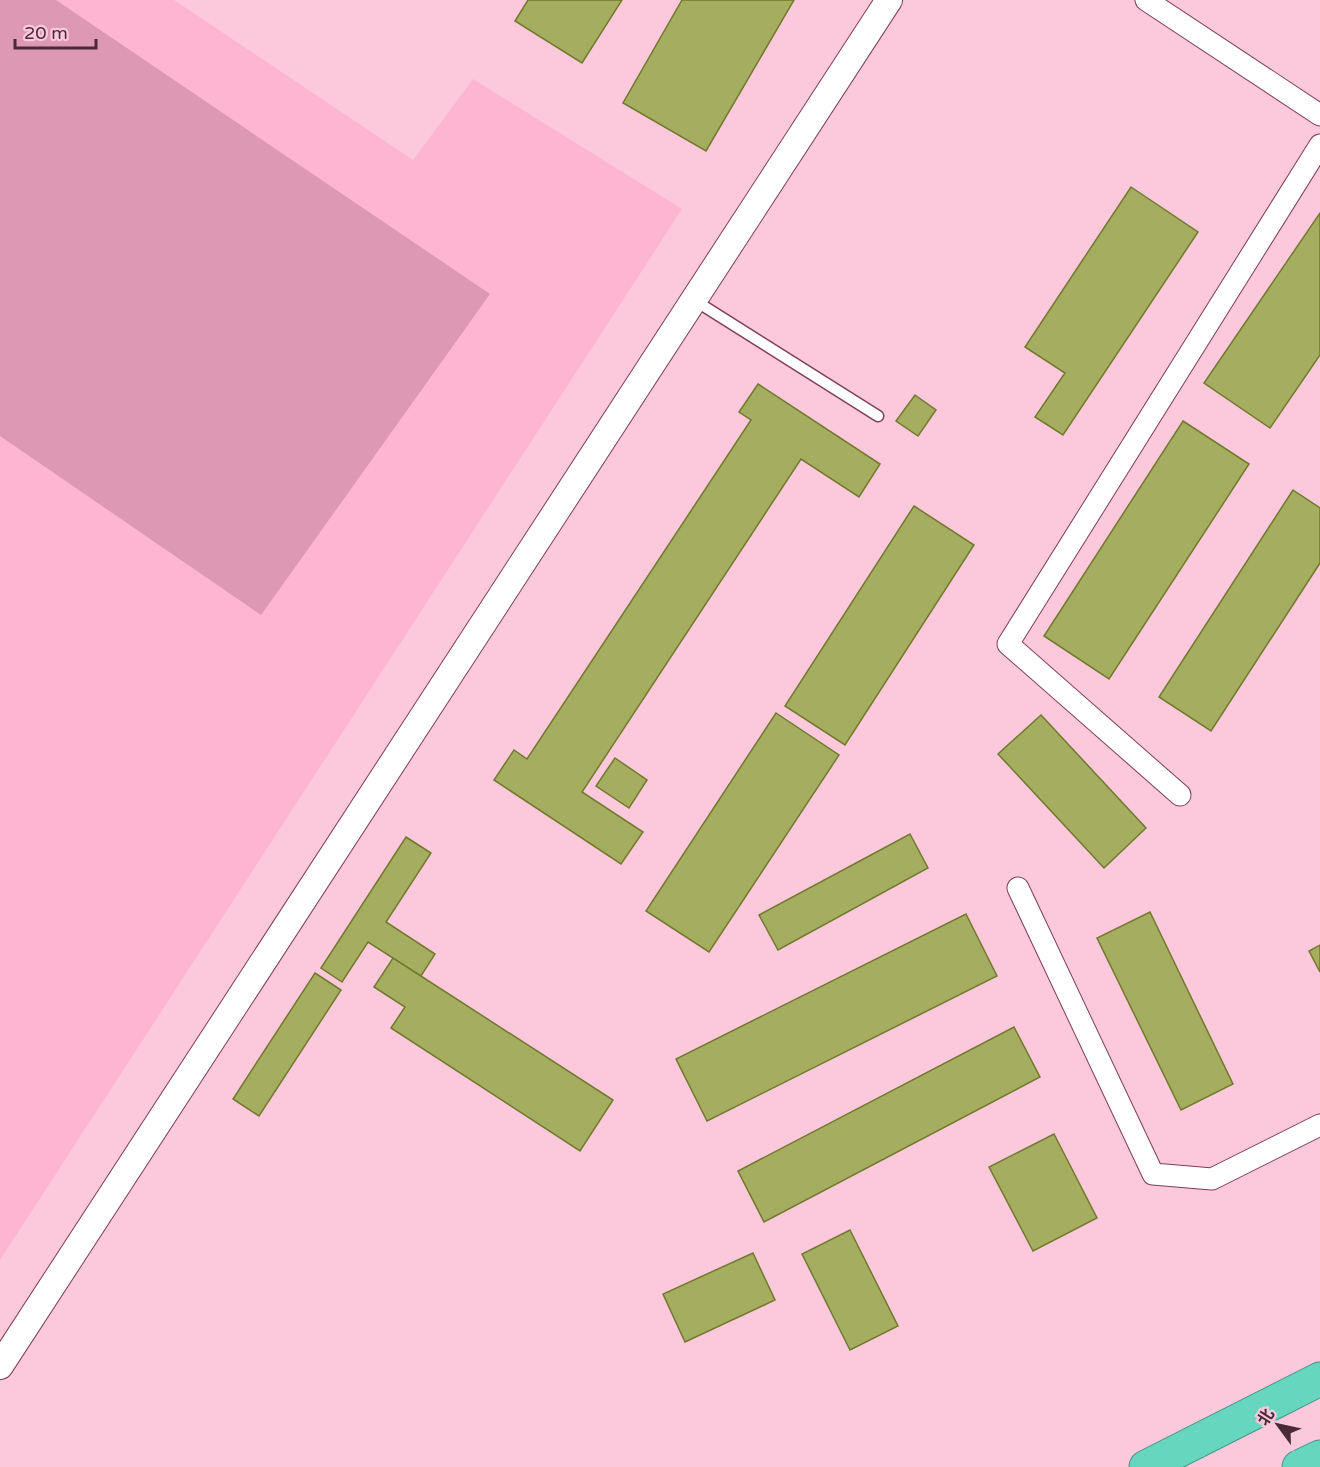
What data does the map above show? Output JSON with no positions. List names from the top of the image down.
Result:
{
  "scale_bar": "20 m",
  "north": "top left"
}
